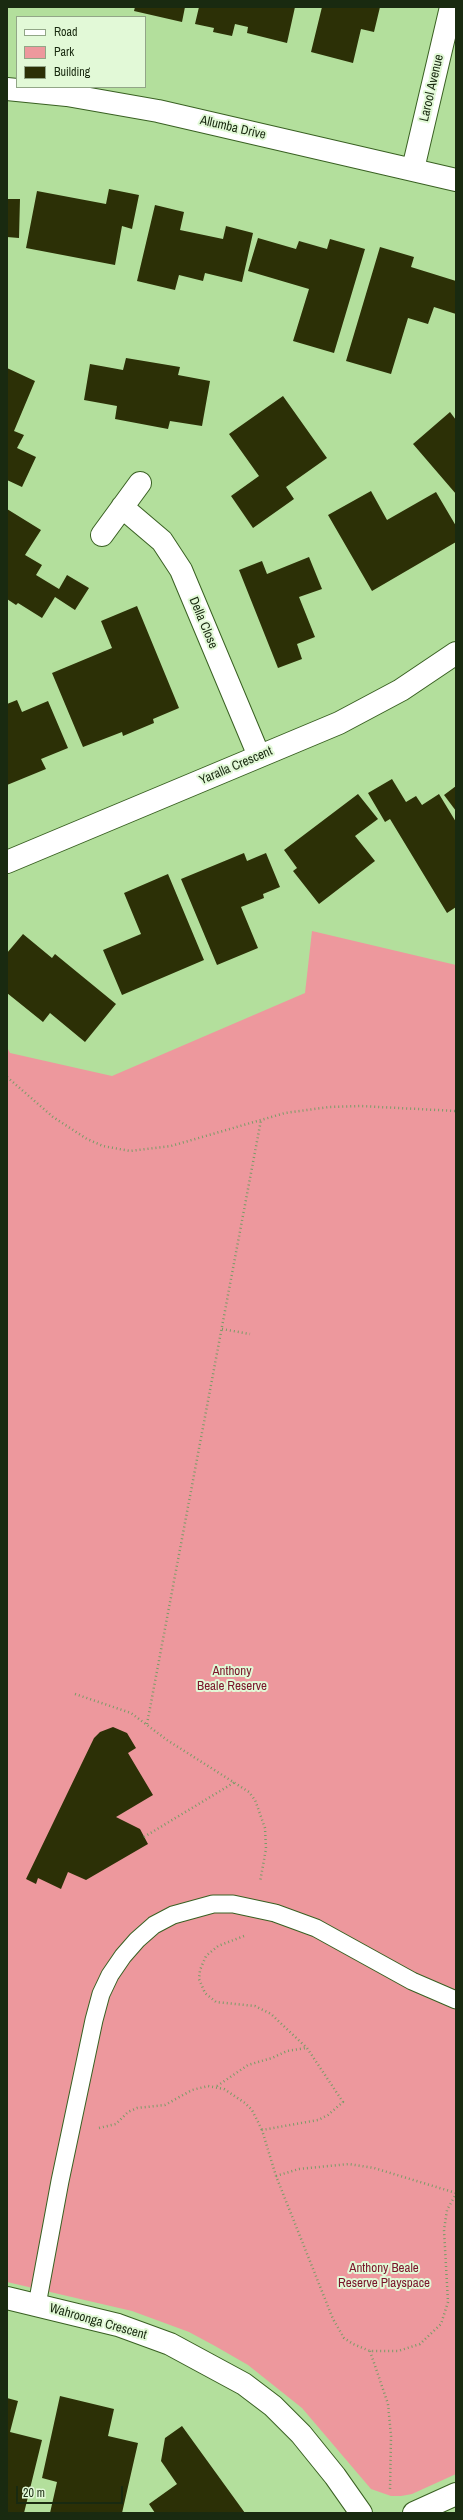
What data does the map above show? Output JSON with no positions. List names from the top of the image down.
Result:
{
  "streets": {
    "street": [
      "Larool Avenue",
      "Allumba Drive",
      "Della Close",
      "Yaralla Crescent",
      "Wahroonga Crescent"
    ]
  },
  "crossings": [
    ["Larool Avenue", "Allumba Drive"],
    ["Della Close", "Yaralla Crescent"]
  ],
  "parks": ["Anthony Beale Reserve", "Anthony Beale Reserve Playspace"],
  "legend": ["Road", "Park", "Building"],
  "scale_bar": "20 m"
}
